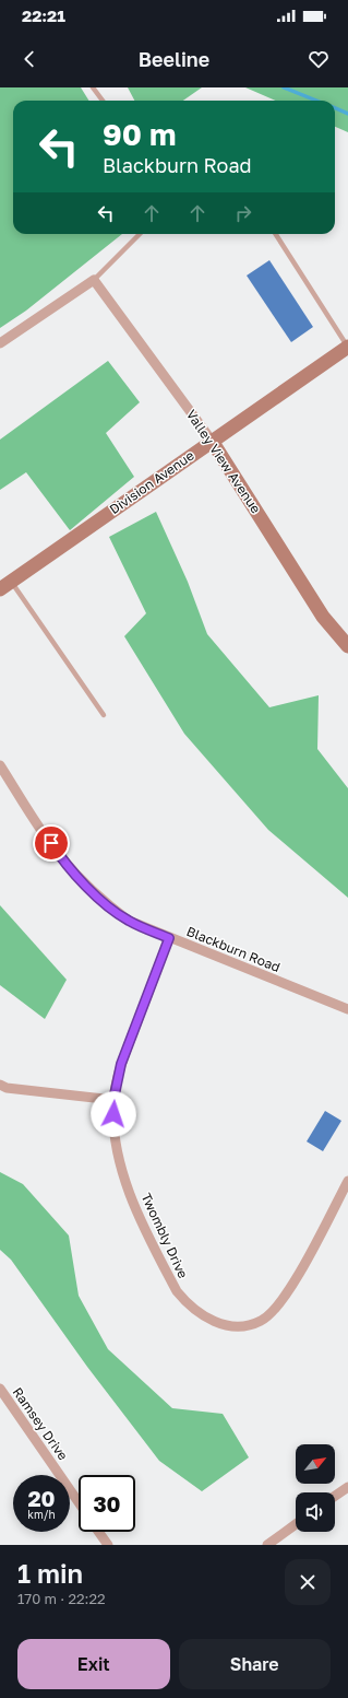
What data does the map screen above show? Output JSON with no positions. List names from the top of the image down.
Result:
{
  "streets": {
    "street": [
      "Valley View Avenue",
      "Division Avenue",
      "Blackburn Road",
      "Twombly Drive",
      "Ramsey Drive"
    ]
  },
  "crossings": [
    ["Valley View Avenue", "Division Avenue"],
    ["Blackburn Road", "Twombly Drive"]
  ],
  "north": "top right",
  "page": {
    "status": "22:21",
    "header": "Beeline",
    "turn": ["90 m", "Blackburn Road"],
    "speed": "20 km/h",
    "limit": "30",
    "heading": ["1 min", "170 m · 22:22"],
    "buttons": ["Exit", "Share"]
  }
}
